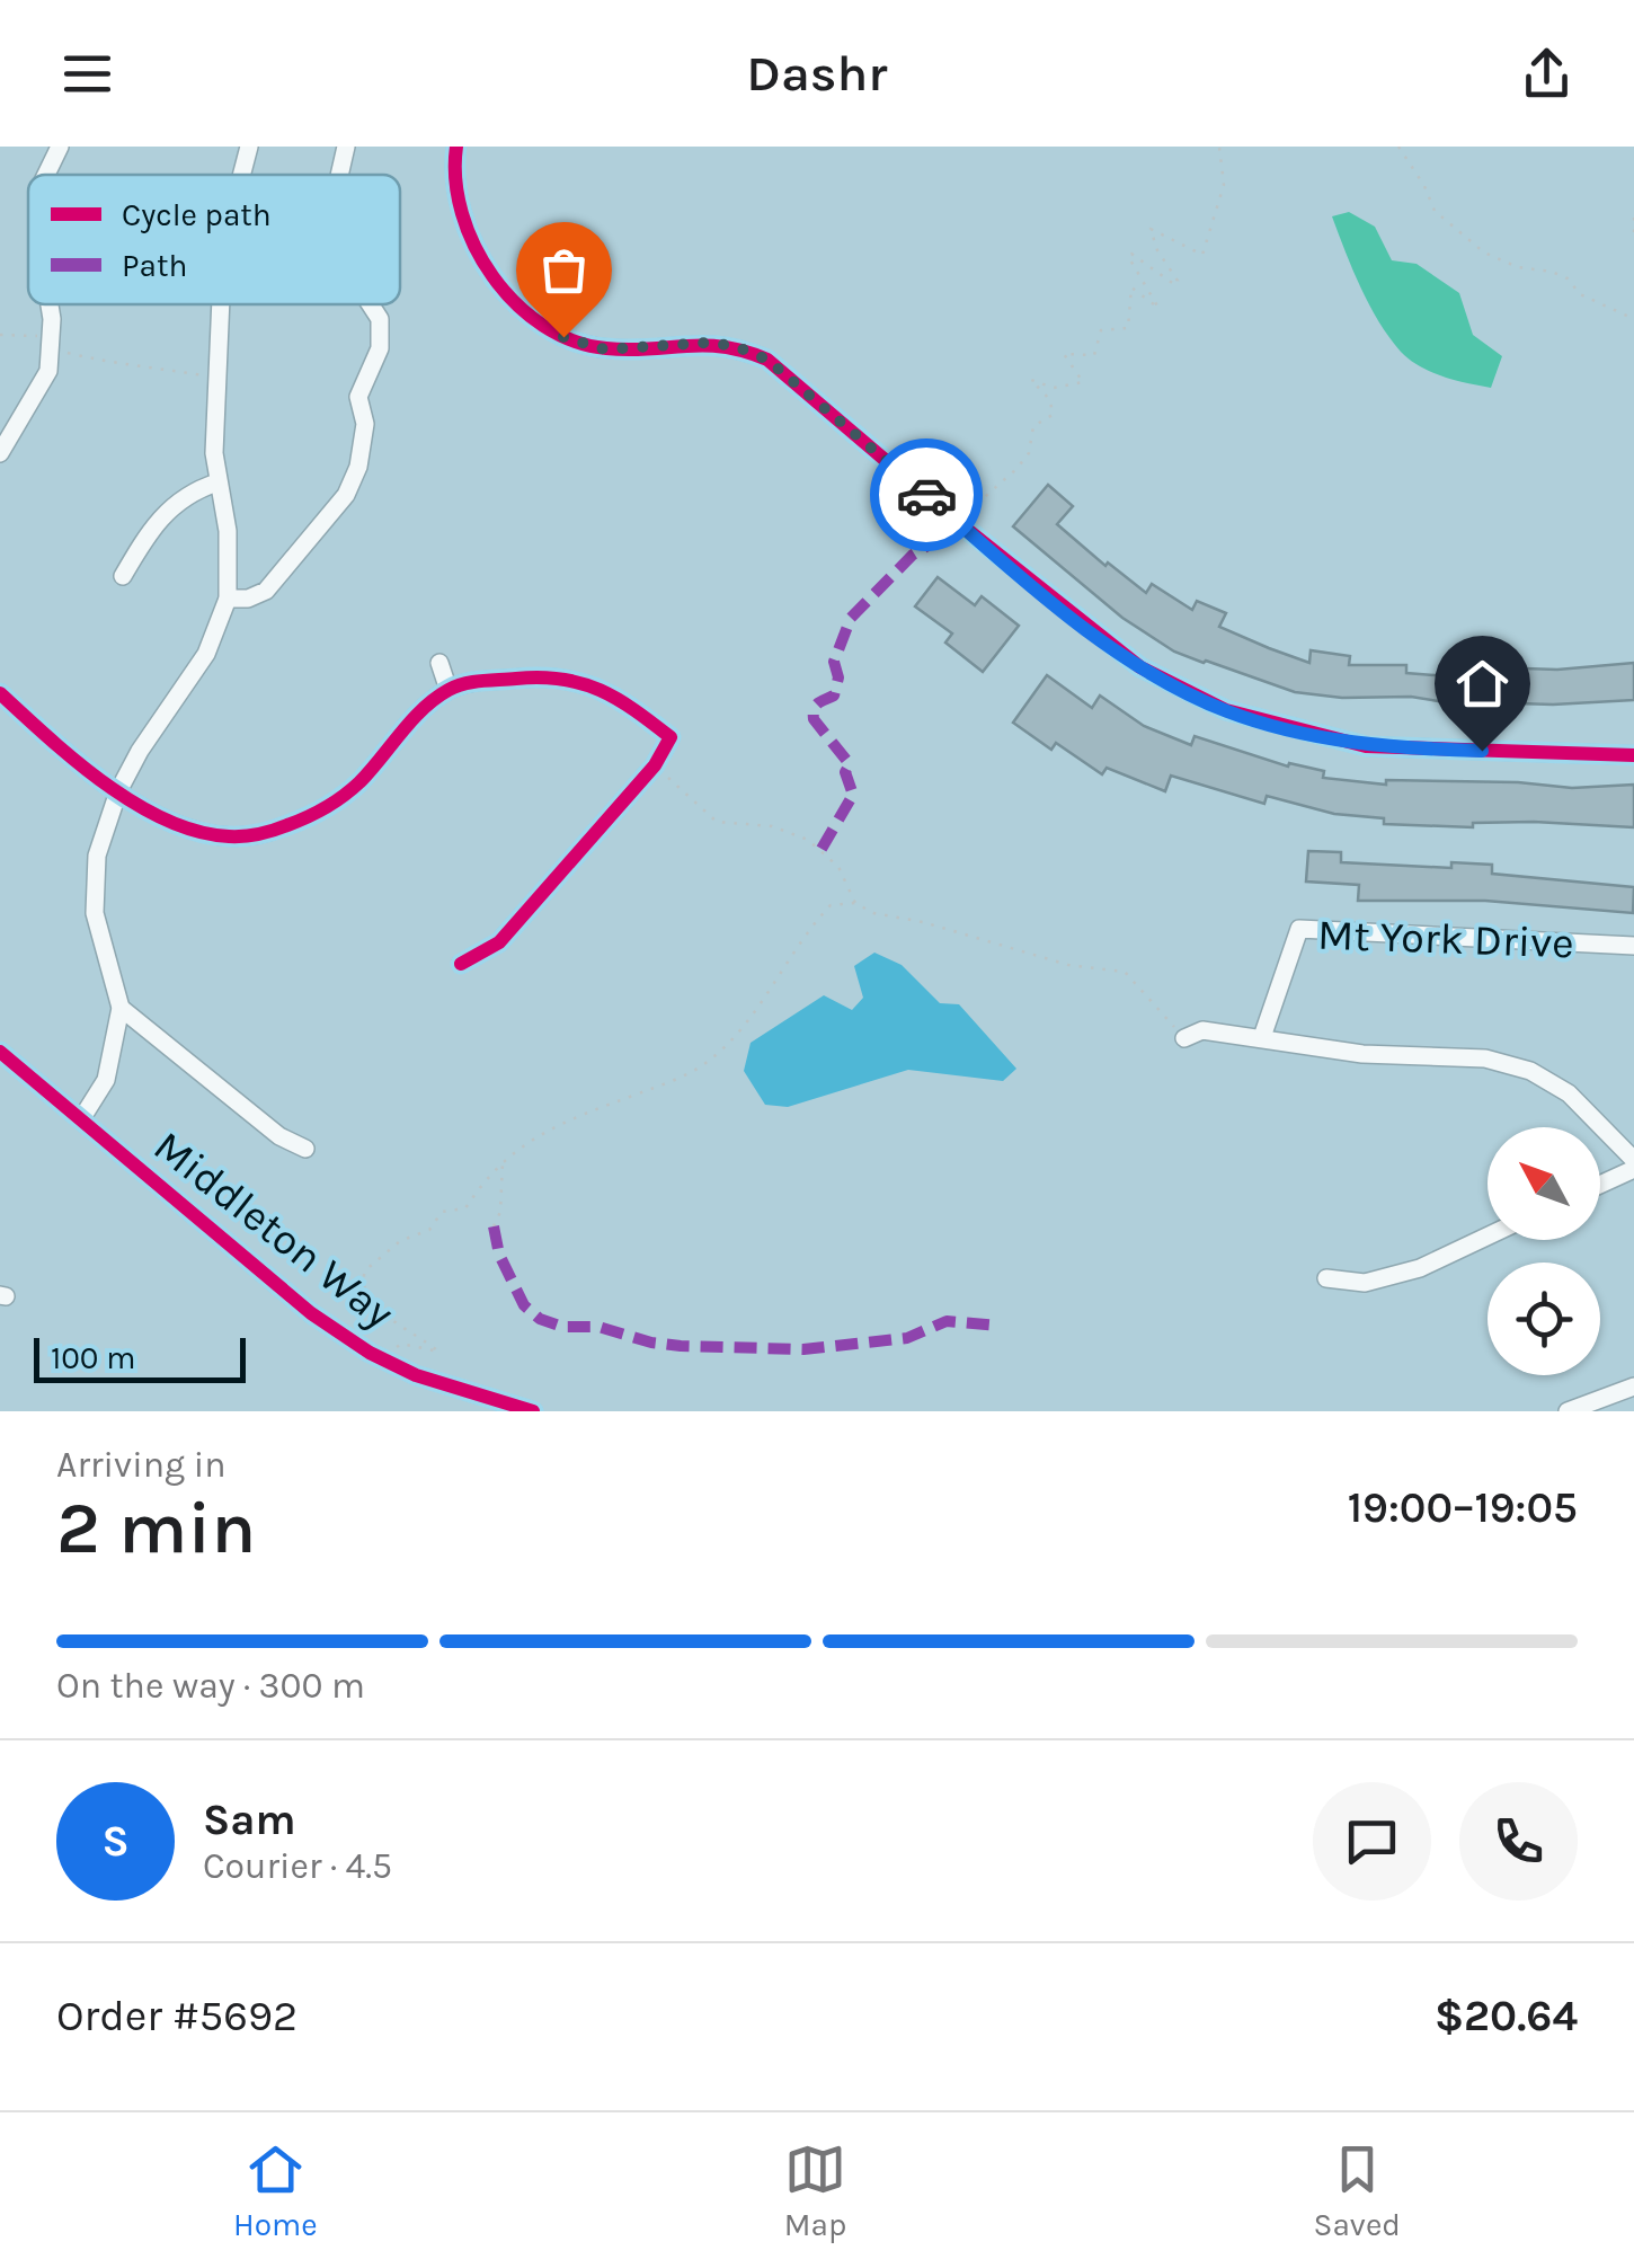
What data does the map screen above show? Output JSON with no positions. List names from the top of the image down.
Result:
{
  "streets": {
    "street": ["Mt York Drive", "Middleton Way"]
  },
  "legend": ["Cycle path", "Path"],
  "scale_bar": "100 m",
  "north": "top left",
  "page": {
    "header": "Dashr",
    "scale": "100 m",
    "heading": ["2 min", "Arriving in", "19:00–19:05"],
    "panel": [
      "Sam",
      "Courier · 4.5",
      "Order #5692",
      "$20.64"
    ],
    "bar": "On the way · 300 m",
    "round": "S",
    "tabs": ["Home", "Map", "Saved"]
  }
}
